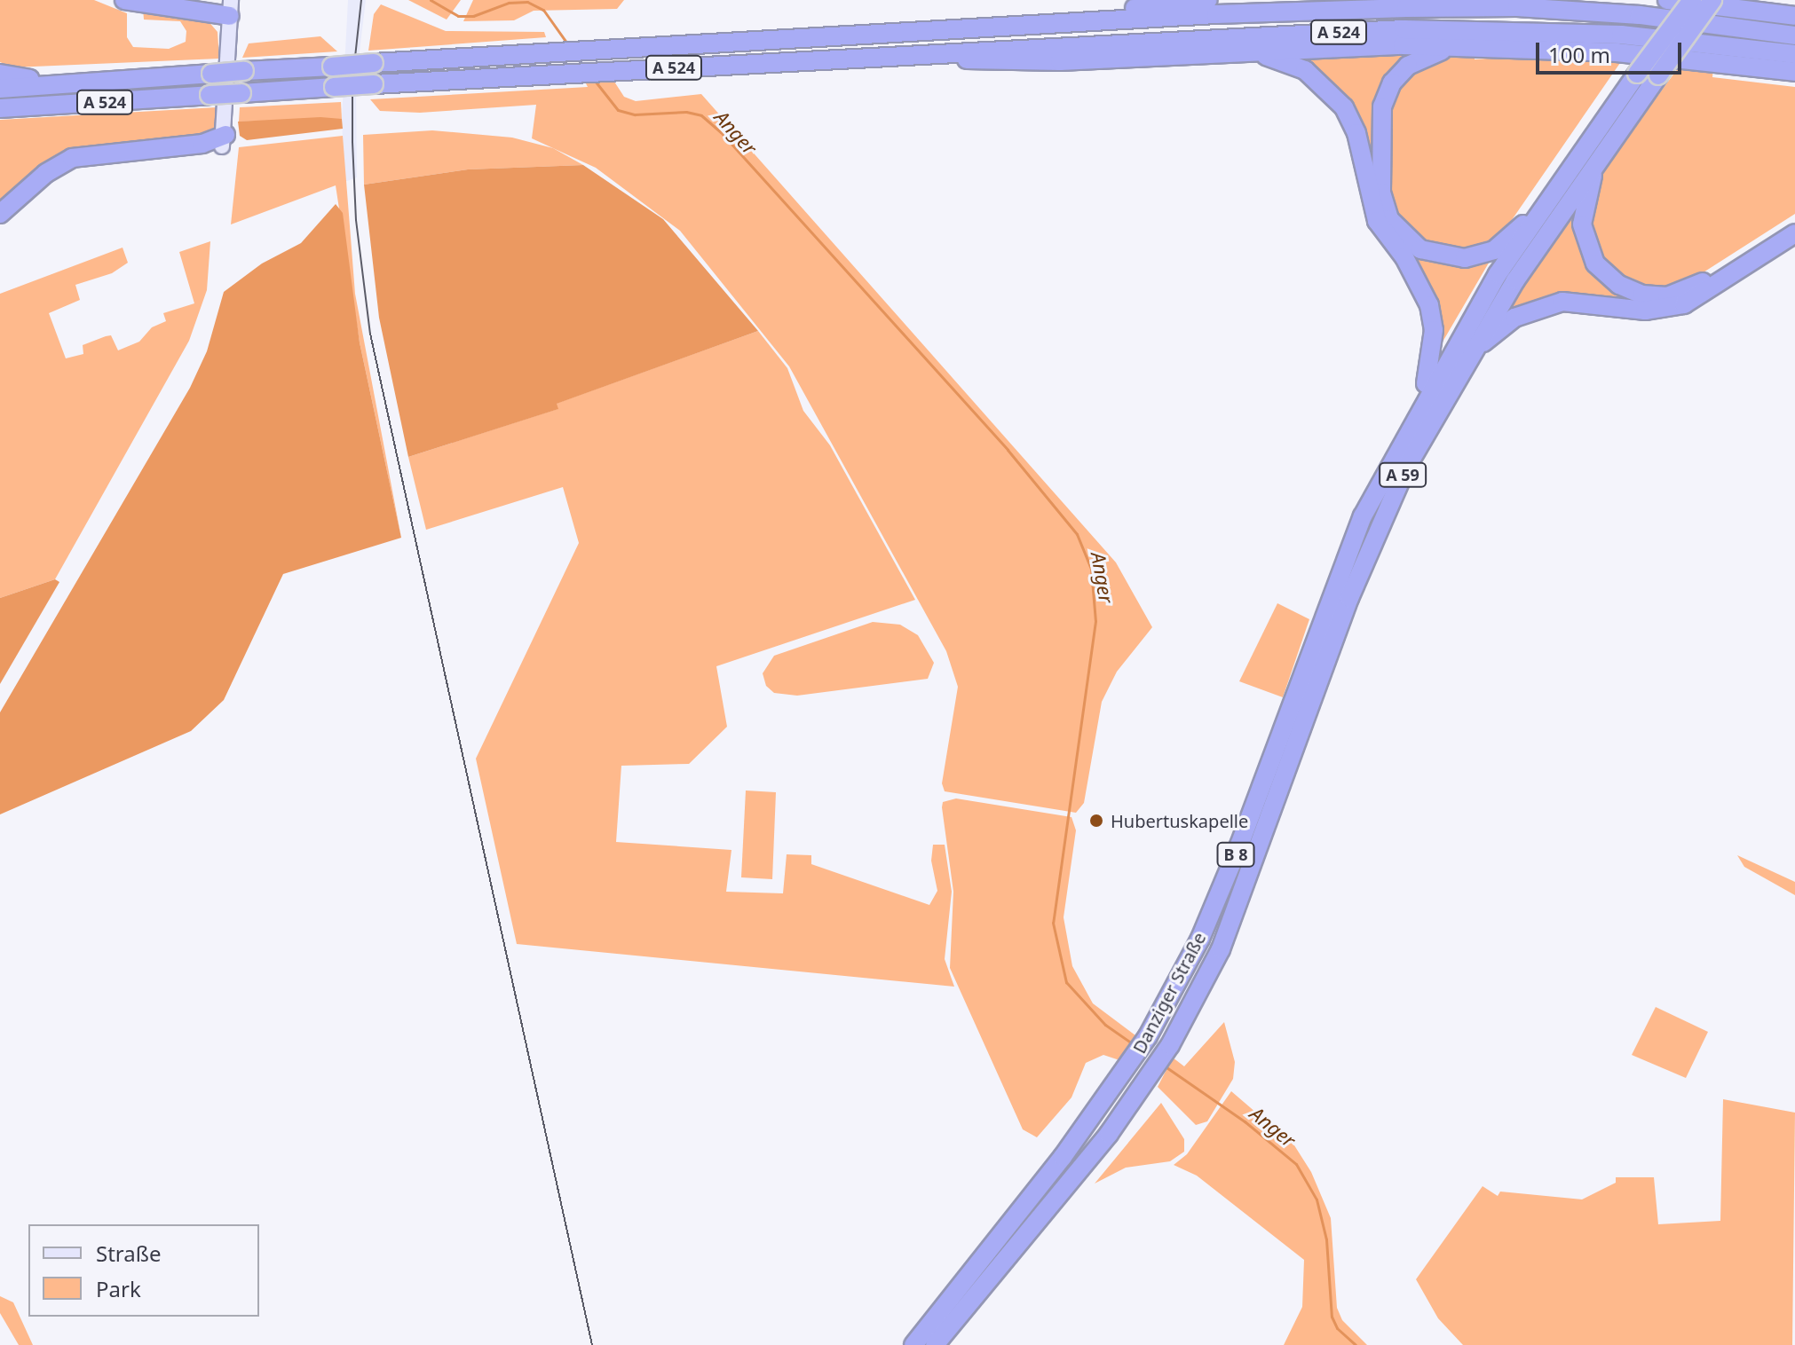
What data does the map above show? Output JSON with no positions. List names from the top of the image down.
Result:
{
  "streets": {
    "highway": [
      "A 524",
      "A 59",
      "B 8",
      "Danziger Straße"
    ]
  },
  "crossings": [
    ["A 59", "Danziger Straße"]
  ],
  "water": ["Anger"],
  "places": ["Hubertuskapelle"],
  "legend": ["Straße", "Park"],
  "scale_bar": "100 m"
}
